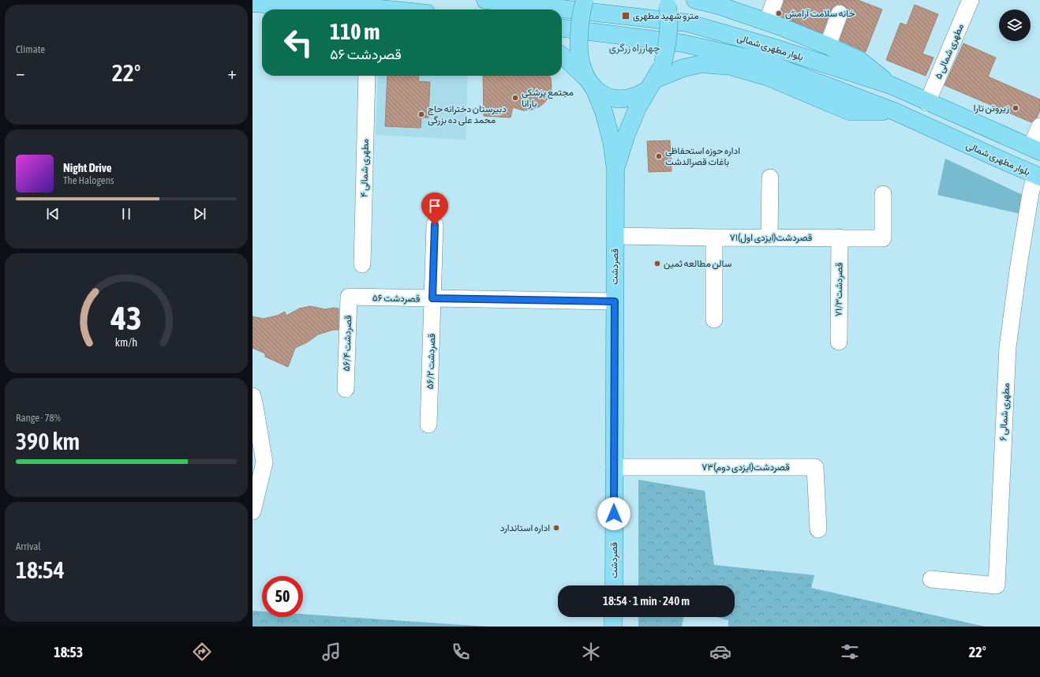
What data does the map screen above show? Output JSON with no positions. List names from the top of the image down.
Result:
{
  "streets": {
    "main road": ["بلوار مطهرى شمالى", "قصردشت"],
    "street": [
      "۵ مطهری شمالی",
      "۴ مطهری شمالی",
      "۷۱قصردشت(ایزدی اول)",
      "قصردشت۷۱/۳",
      "۵۶ قصردشت",
      "۵۶/۴ قصردشت",
      "۵۶/۲ قصردشت",
      "۶ مطهری شمالی",
      "۷۳قصردشت(ایزدی دوم)"
    ]
  },
  "crossings": [
    ["بلوار مطهرى شمالى", "۵ مطهری شمالی"],
    ["بلوار مطهرى شمالى", "۶ مطهری شمالی"],
    ["۷۱قصردشت(ایزدی اول)", "قصردشت"],
    ["۷۱قصردشت(ایزدی اول)", "قصردشت۷۱/۳"],
    ["قصردشت", "۵۶ قصردشت"],
    ["قصردشت", "۷۳قصردشت(ایزدی دوم)"],
    ["۵۶ قصردشت", "۵۶/۴ قصردشت"],
    ["۵۶ قصردشت", "۵۶/۲ قصردشت"]
  ],
  "districts": ["چهارراه زرگری"],
  "places": {
    "other": [
      "خانه سلامت آرامش",
      "مجتمع پزشکی بارانا",
      "زیروتن تارا",
      "دبیرستان دخترانه حاج محمد علی ده بزرگی",
      "اداره حوزه استحفاظی باغات قصرالدشت",
      "سالن مطالعه ثمین",
      "اداره استاندارد"
    ],
    "transit": ["مترو شهید مطهری"]
  },
  "page": {
    "tile": [
      "Climate",
      ["Range · 78%", "390 km"],
      ["Arrival", "18:54"]
    ],
    "turn": ["110 m", "۵۶ قصردشت"],
    "heat": ["−", "22°", "+"],
    "song": ["Night Drive", "The Halogens"],
    "limit": "50",
    "trip": "18:54 · 1 min · 240 m",
    "tabs": ["18:53", "22°"],
    "gauge": ["43", "km/h"]
  }
}
